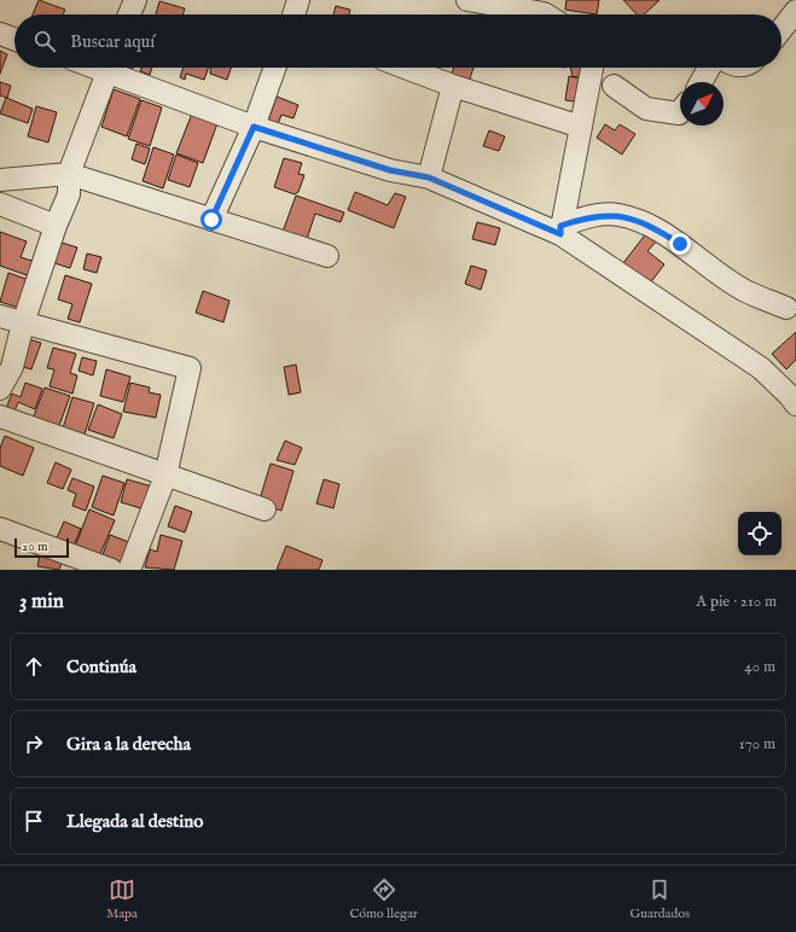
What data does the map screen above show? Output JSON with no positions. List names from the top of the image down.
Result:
{
  "scale_bar": "20 m",
  "north": "top right",
  "page": {
    "search": "Buscar aquí",
    "scale": "20 m",
    "heading": ["3 min", "A pie · 210 m"],
    "list": [
      ["Continúa", "40 m"],
      ["Gira a la derecha", "170 m"],
      "Llegada al destino"
    ],
    "nav": ["Mapa", "Cómo llegar", "Guardados"]
  }
}
